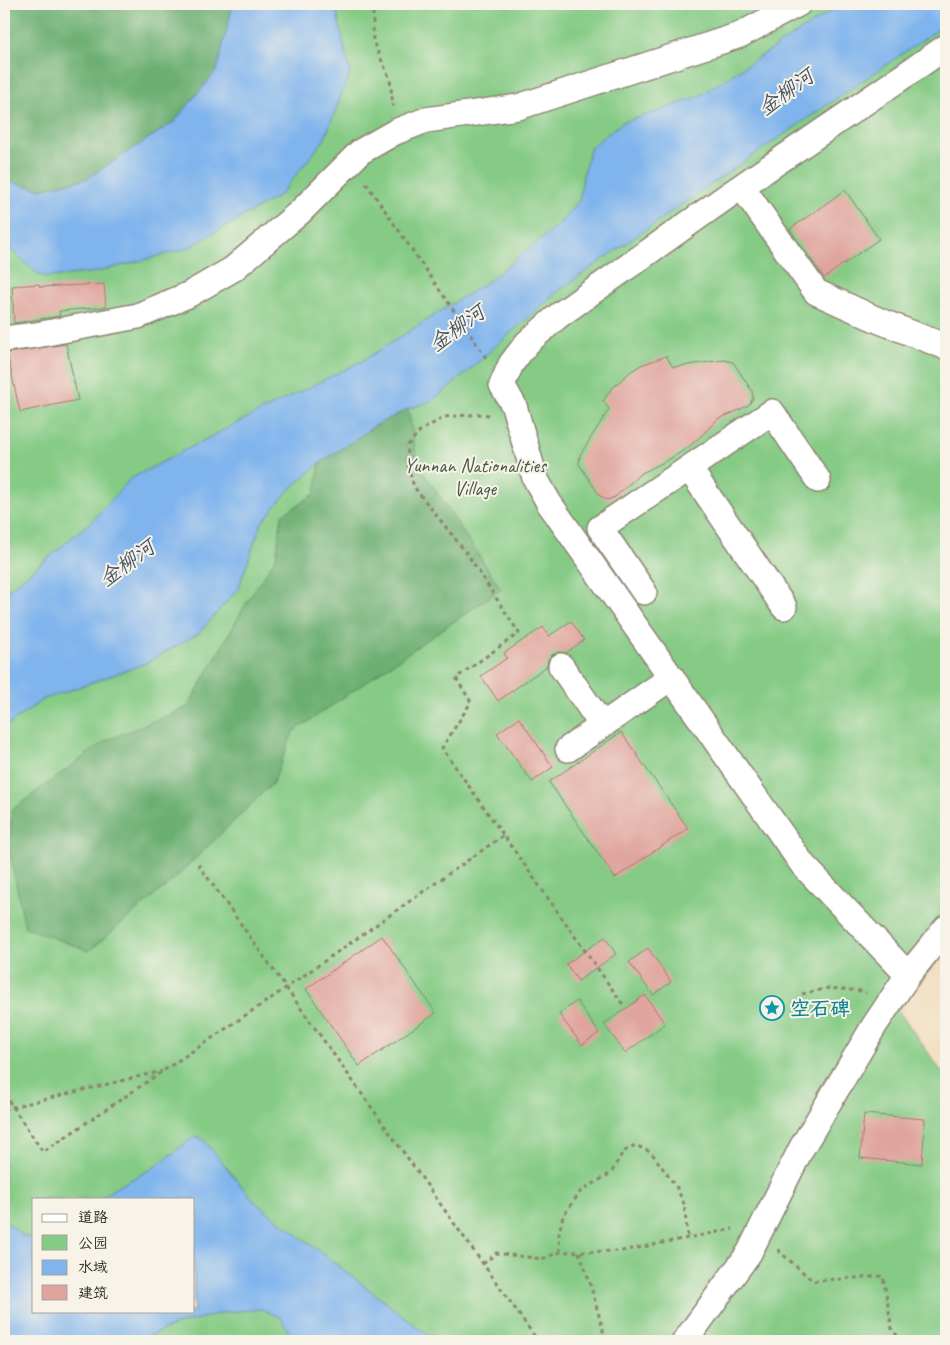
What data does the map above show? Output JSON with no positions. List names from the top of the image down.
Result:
{
  "water": ["金柳河"],
  "parks": ["Yunnan Nationalities Village"],
  "places": {
    "place": ["空石碑"]
  },
  "legend": [
    "道路",
    "公园",
    "水域",
    "建筑"
  ]
}
